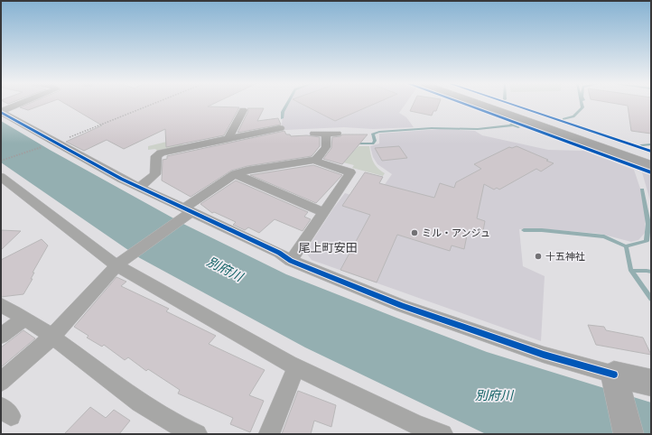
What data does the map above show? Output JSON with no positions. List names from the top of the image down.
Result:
{
  "districts": ["尾上町安田"],
  "water": ["別府川"],
  "places": ["ミル・アンジュ", "十五神社"]
}
